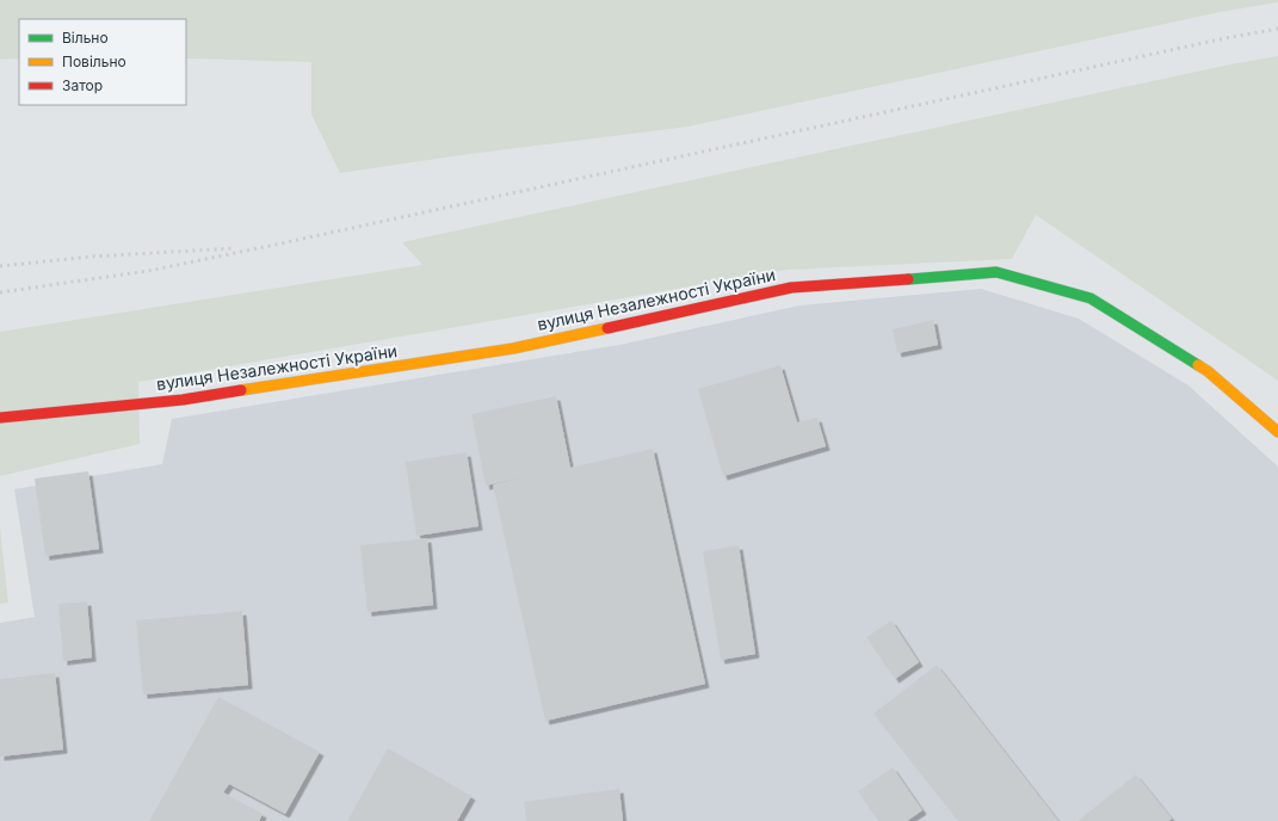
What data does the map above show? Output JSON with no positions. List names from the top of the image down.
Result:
{
  "streets": {
    "main road": ["вулиця Незалежності України"]
  },
  "legend": ["Вільно", "Повільно", "Затор"]
}
